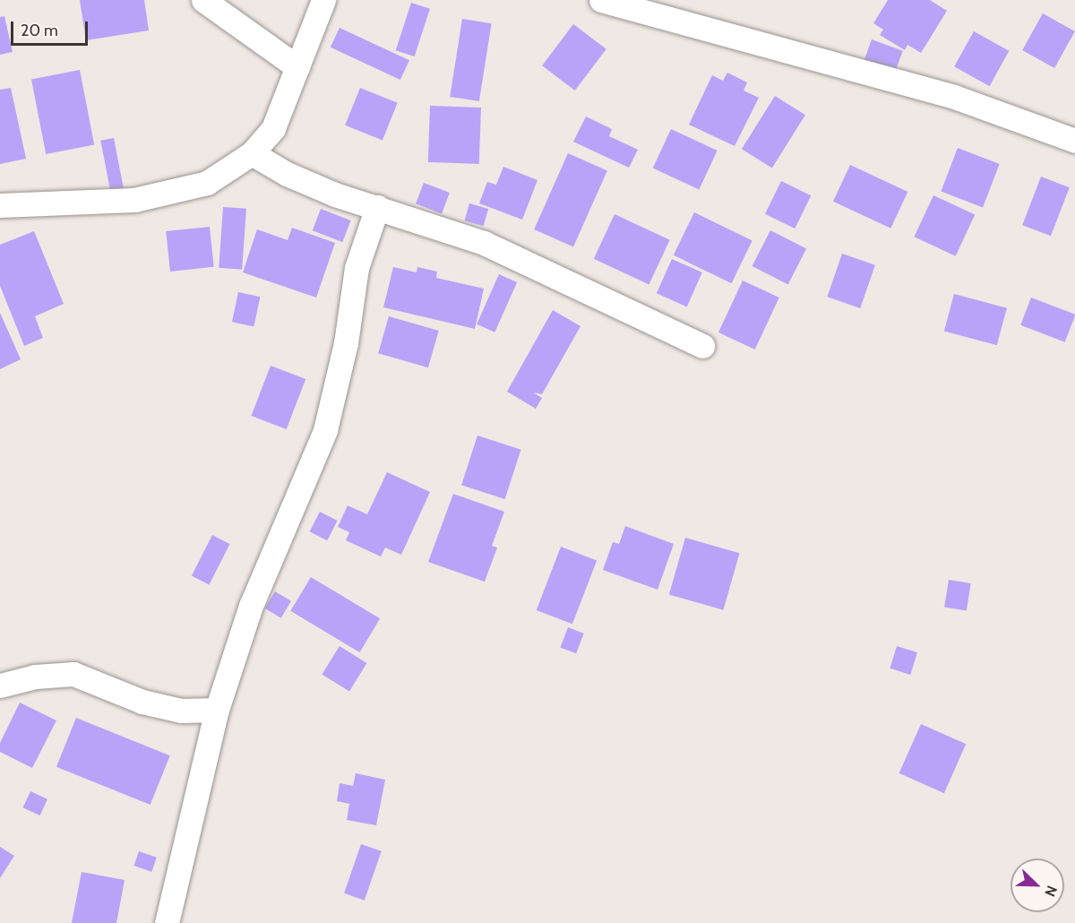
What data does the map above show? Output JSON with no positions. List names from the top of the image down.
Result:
{
  "scale_bar": "20 m",
  "north": "bottom right"
}
